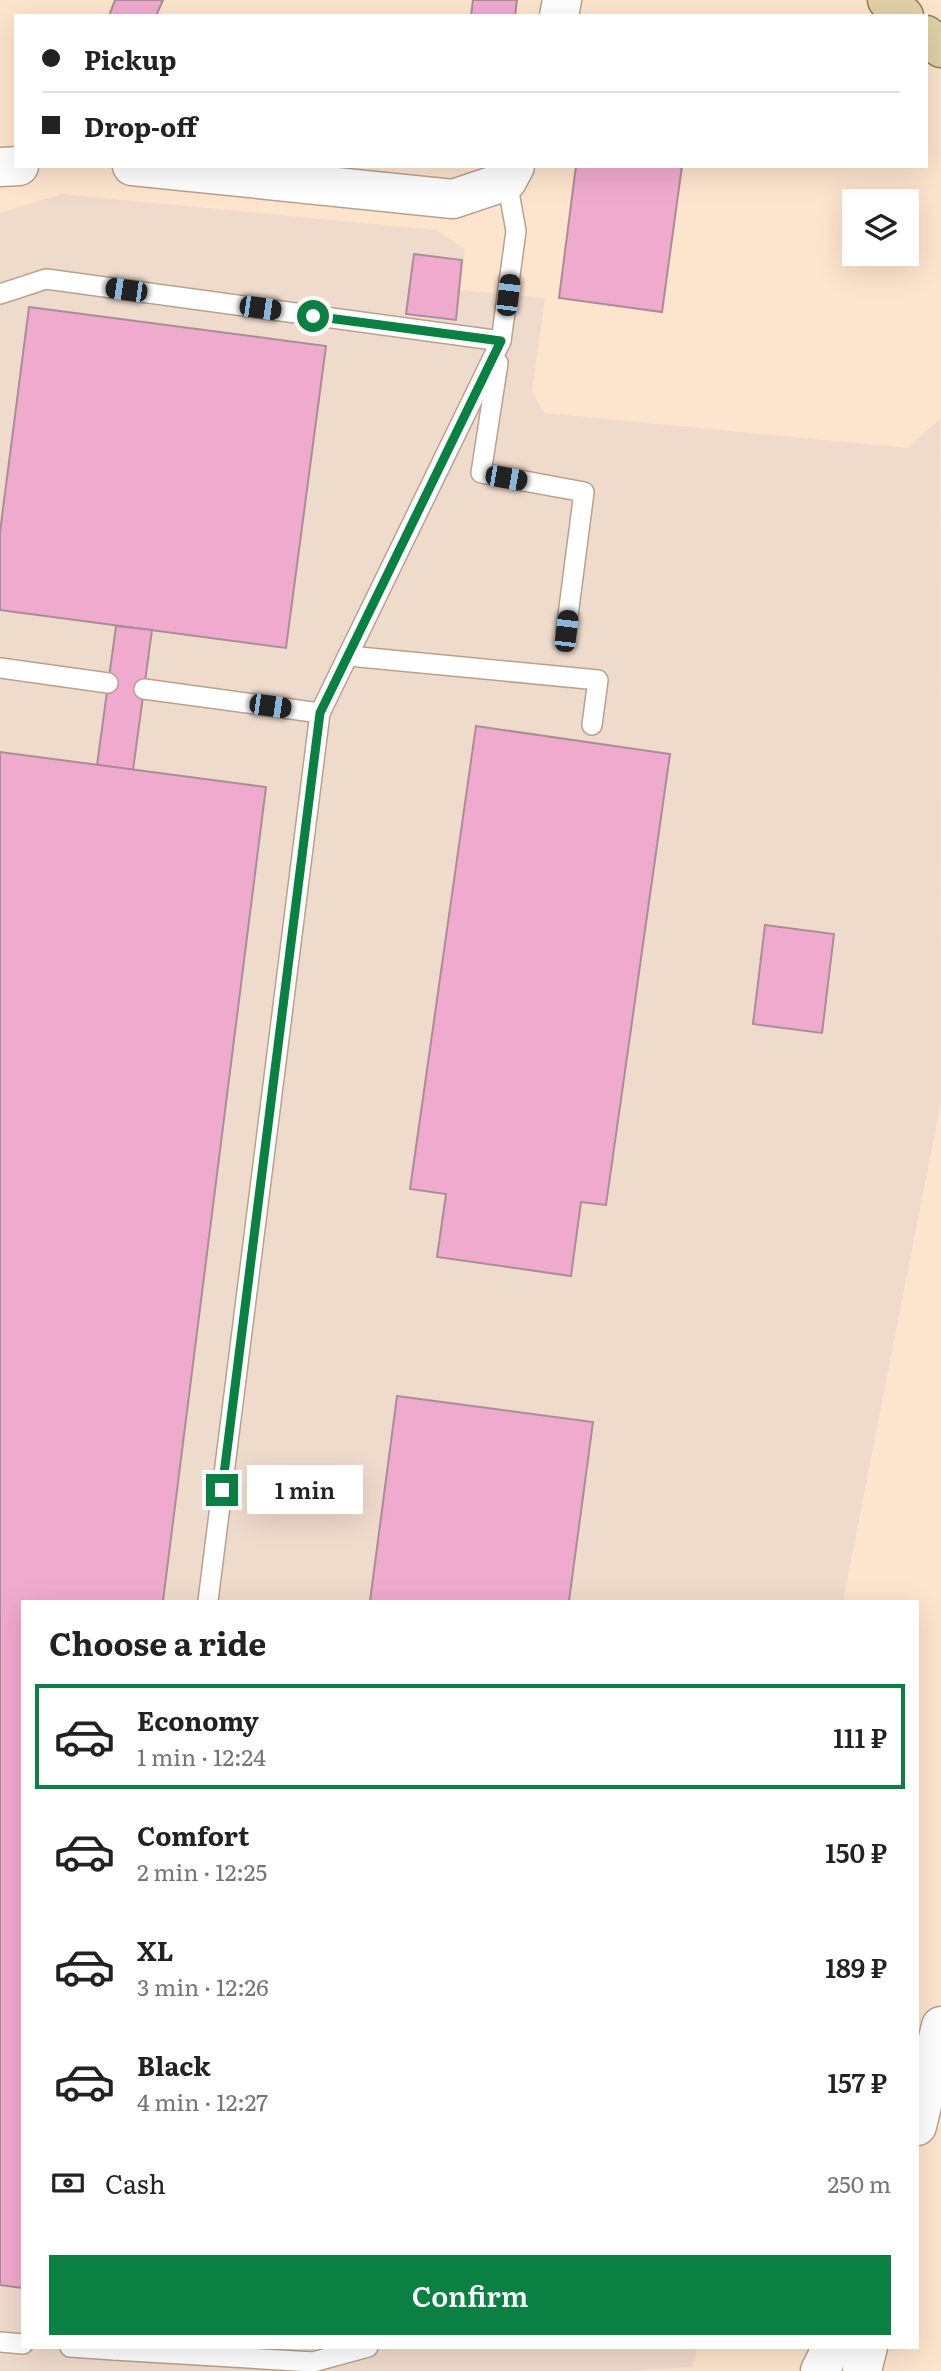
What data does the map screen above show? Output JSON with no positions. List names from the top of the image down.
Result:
{
  "page": {
    "banner": ["Pickup", "Drop-off"],
    "bubble": "1 min",
    "heading": "Choose a ride",
    "list": [
      {
        "name": "Economy",
        "note": "1 min · 12:24",
        "value": "111 ₽"
      },
      {
        "name": "Comfort",
        "note": "2 min · 12:25",
        "value": "150 ₽"
      },
      {
        "name": "XL",
        "note": "3 min · 12:26",
        "value": "189 ₽"
      },
      {
        "name": "Black",
        "note": "4 min · 12:27",
        "value": "157 ₽"
      }
    ],
    "pay": ["Cash", "250 m"],
    "buttons": "Confirm"
  }
}
